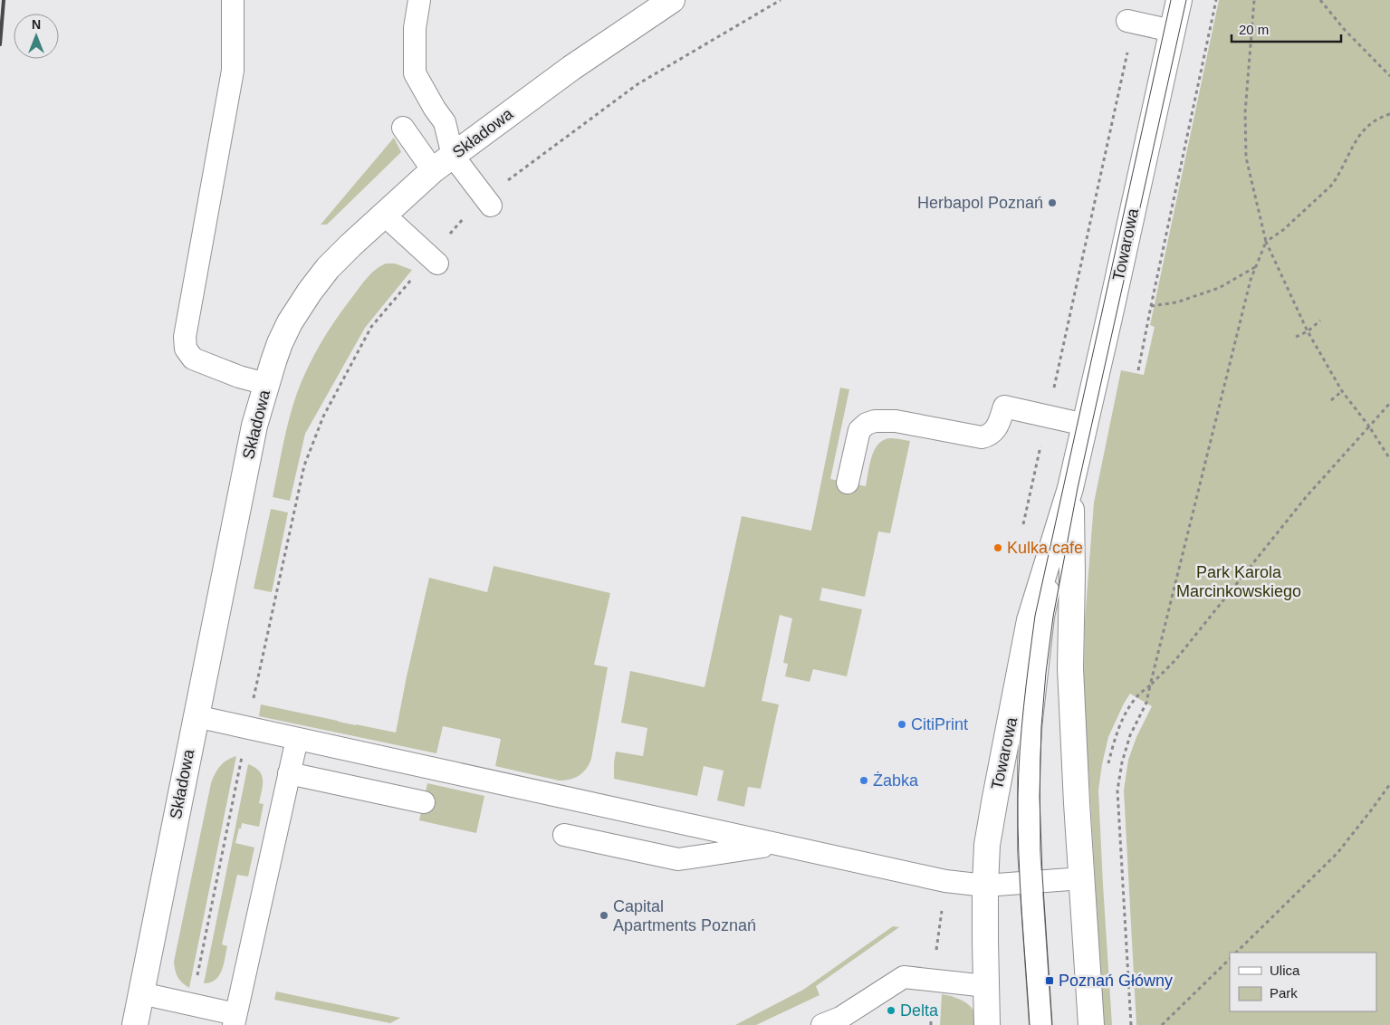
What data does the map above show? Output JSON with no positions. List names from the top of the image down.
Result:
{
  "streets": {
    "street": ["Składowa", "Towarowa"]
  },
  "parks": ["Park Karola Marcinkowskiego"],
  "places": {
    "other": [
      "Herbapol Poznań",
      "Kulka cafe",
      "CitiPrint",
      "Żabka",
      "Capital Apartments Poznań",
      "Delta"
    ],
    "transit": ["Poznań Główny"]
  },
  "legend": ["Ulica", "Park"],
  "scale_bar": "20 m",
  "north": "top"
}
